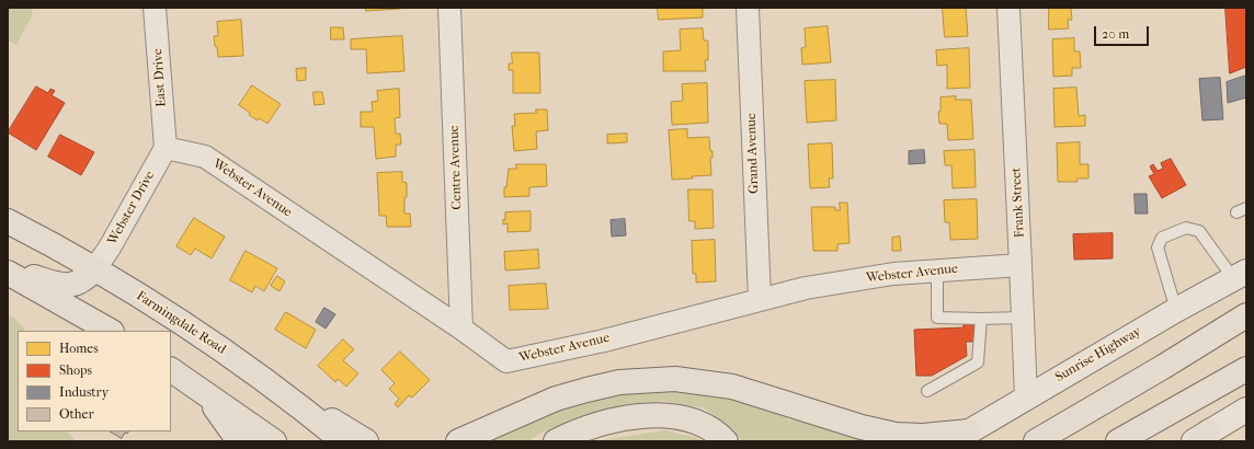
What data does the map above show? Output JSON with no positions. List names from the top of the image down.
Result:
{
  "streets": {
    "main road": ["Farmingdale Road", "Sunrise Highway"],
    "street": [
      "East Drive",
      "Grand Avenue",
      "Centre Avenue",
      "Webster Avenue",
      "Frank Street",
      "Webster Drive"
    ]
  },
  "crossings": [
    ["East Drive", "Webster Avenue"],
    ["East Drive", "Webster Drive"],
    ["Grand Avenue", "Webster Avenue"],
    ["Centre Avenue", "Webster Avenue"],
    ["Webster Avenue", "Frank Street"],
    ["Webster Avenue", "Webster Drive"],
    ["Frank Street", "Sunrise Highway"],
    ["Webster Drive", "Farmingdale Road"]
  ],
  "legend": [
    "Homes",
    "Shops",
    "Industry",
    "Other"
  ],
  "scale_bar": "20 m"
}
